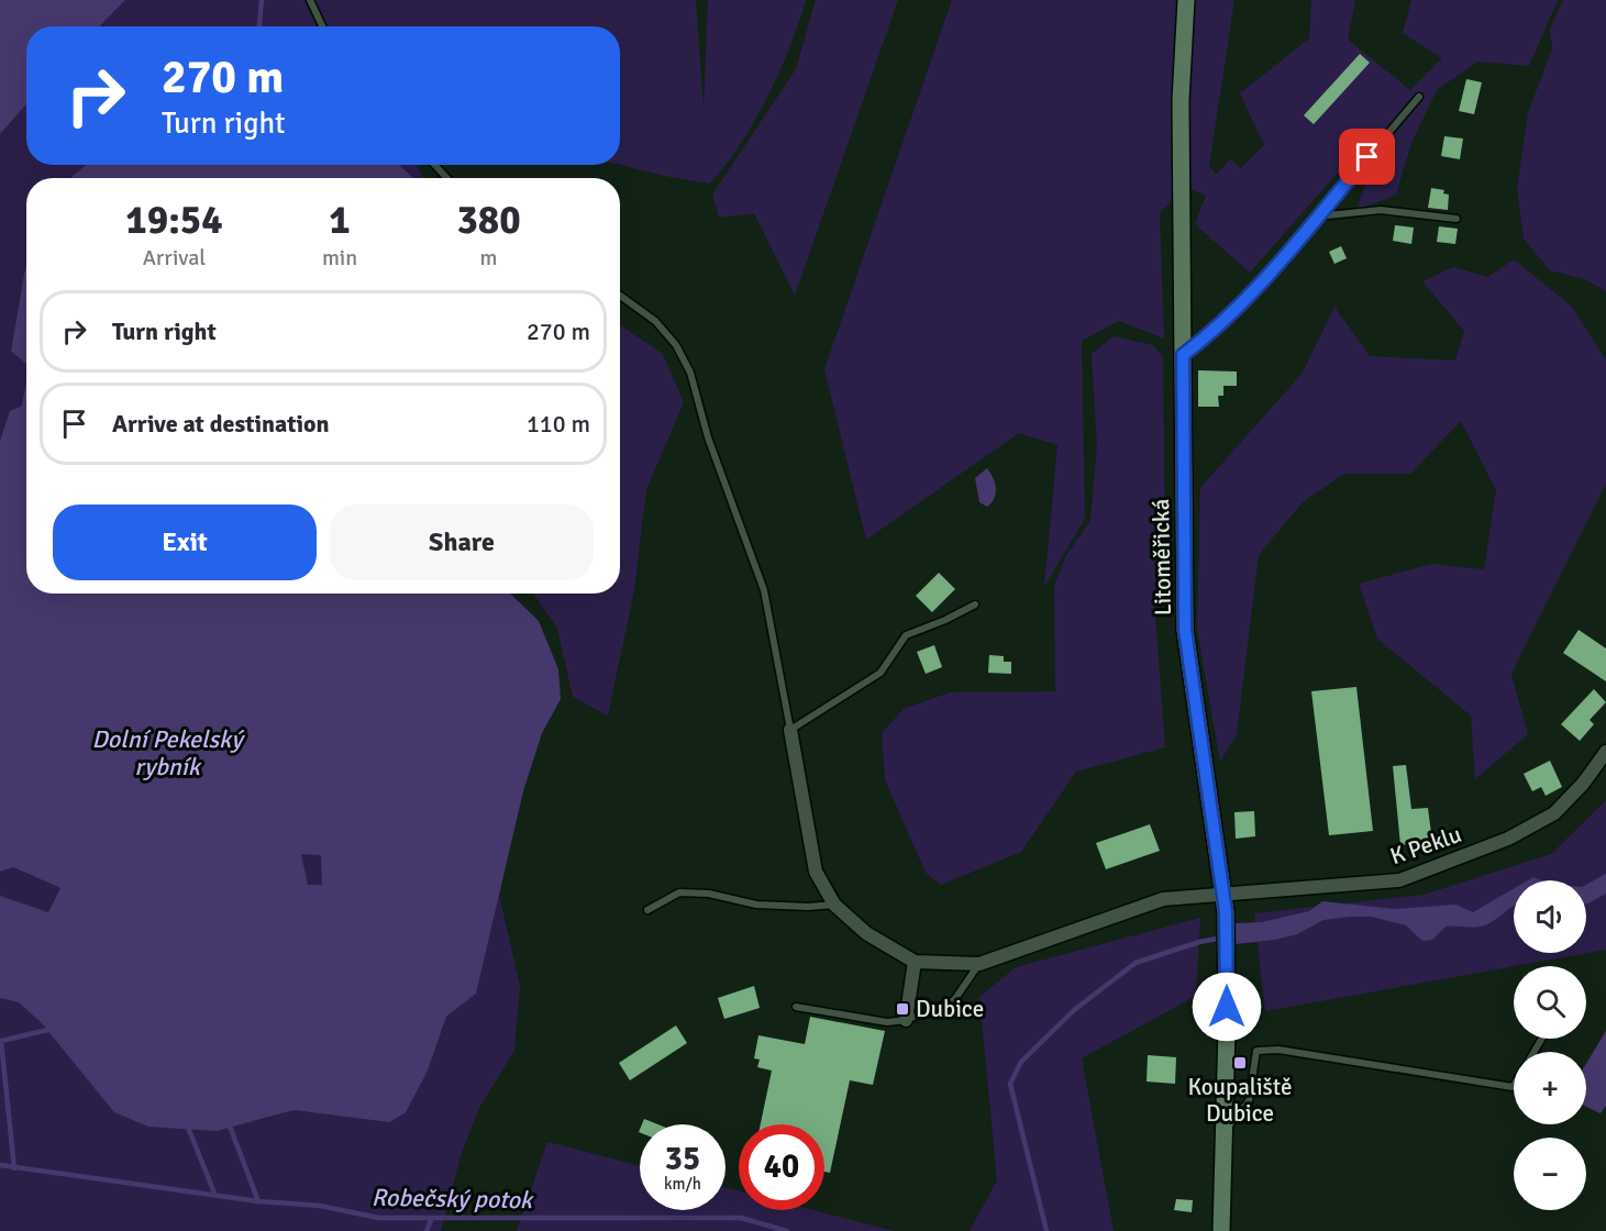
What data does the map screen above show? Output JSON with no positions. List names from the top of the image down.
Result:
{
  "streets": {
    "street": ["Litoměřická", "K Peklu"]
  },
  "crossings": [
    ["Litoměřická", "K Peklu"]
  ],
  "water": ["Dolní Pekelský rybník", "Robečský potok"],
  "places": {
    "transit": ["Dubice", "Koupaliště Dubice"]
  },
  "page": {
    "turn": ["270 m", "Turn right"],
    "eta": [
      "19:54",
      "Arrival",
      "1",
      "min",
      "380",
      "m"
    ],
    "list": [
      {
        "name": "Turn right",
        "value": "270 m"
      },
      {
        "name": "Arrive at destination",
        "value": "110 m"
      }
    ],
    "buttons": ["Exit", "Share"],
    "map_buttons": ["+", "−"],
    "speed": "35 km/h",
    "limit": "40"
  }
}
